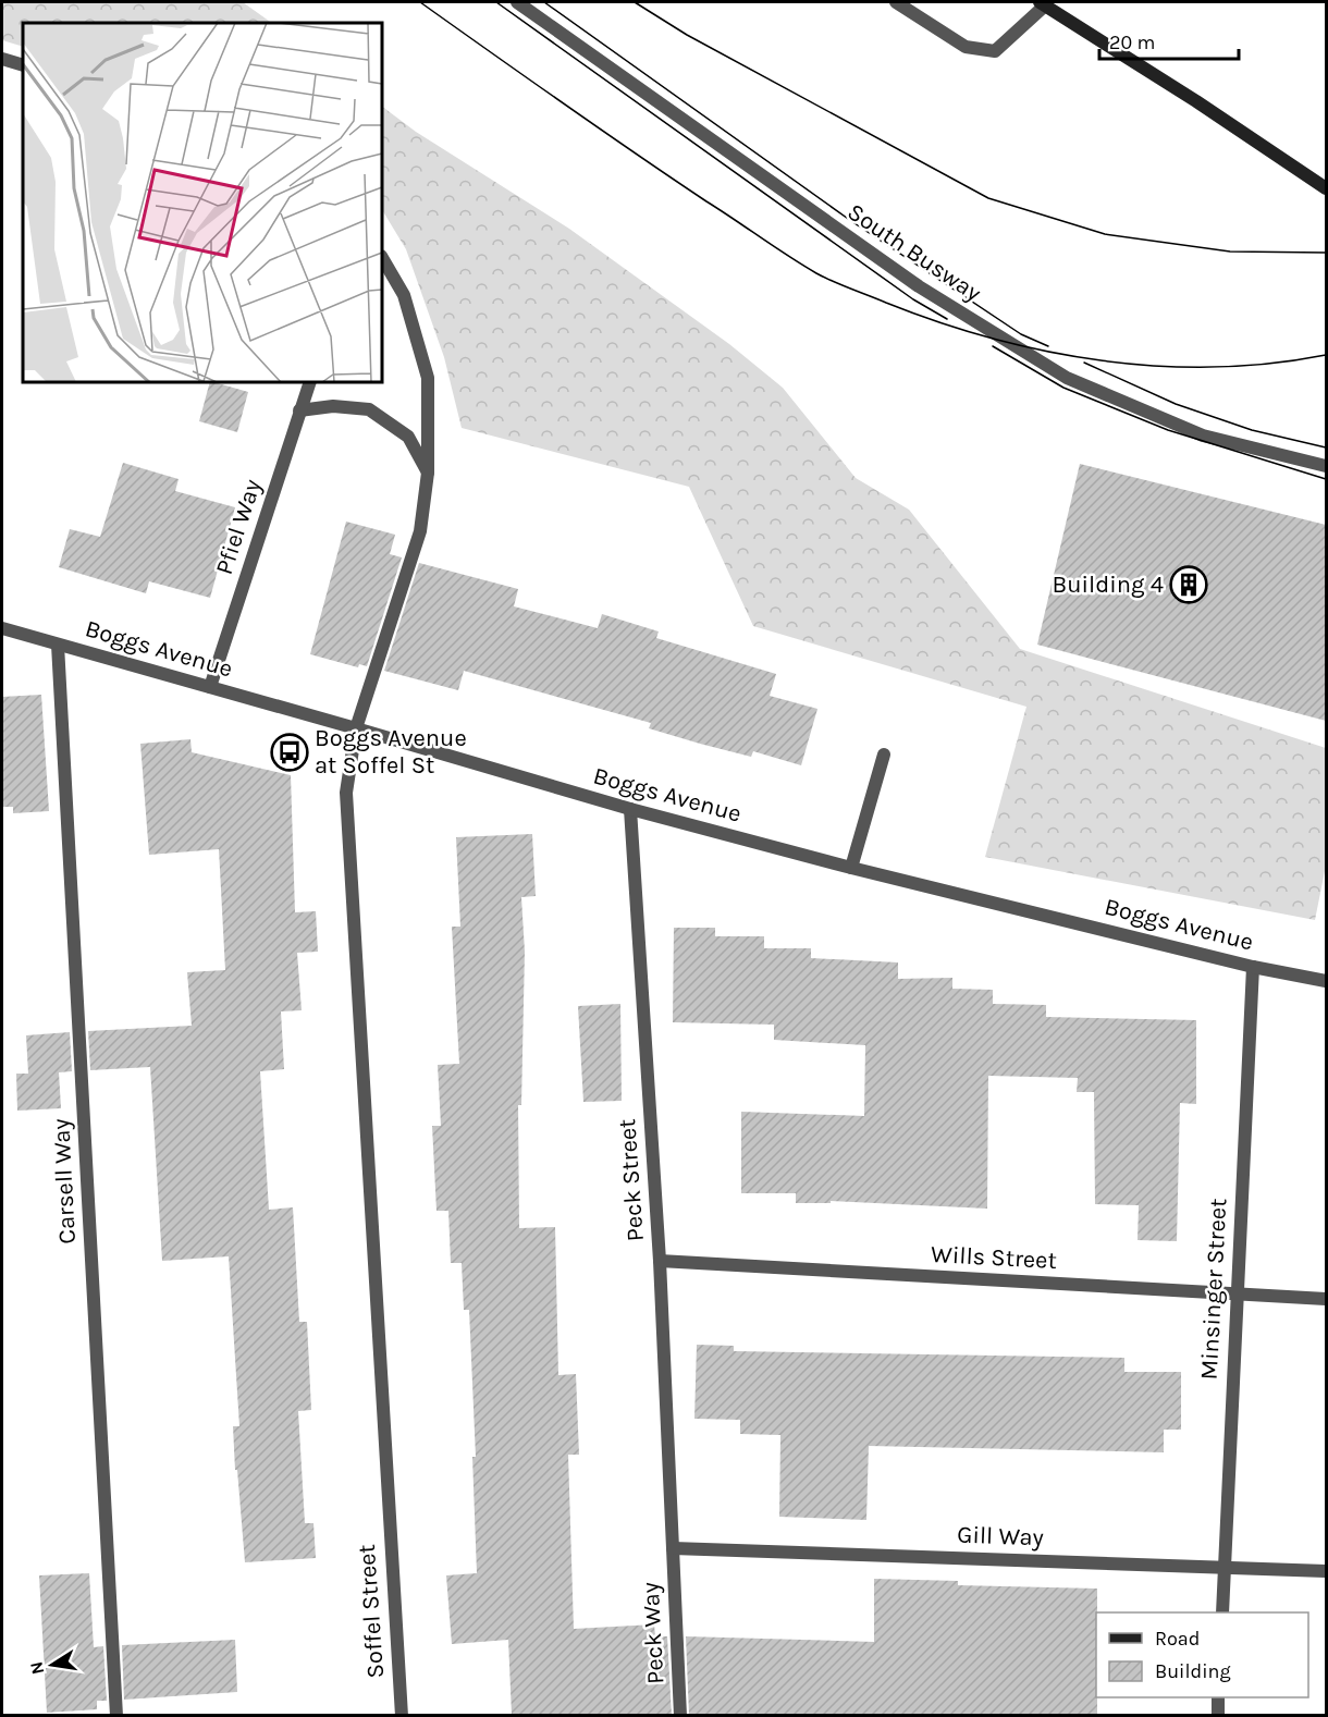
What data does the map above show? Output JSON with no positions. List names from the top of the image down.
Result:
{
  "streets": {
    "street": [
      "South Busway",
      "Pfiel Way",
      "Boggs Avenue",
      "Peck Street",
      "Carsell Way",
      "Wills Street",
      "Minsinger Street",
      "Gill Way",
      "Soffel Street",
      "Peck Way"
    ]
  },
  "crossings": [
    ["Pfiel Way", "Boggs Avenue"],
    ["Boggs Avenue", "Peck Street"],
    ["Boggs Avenue", "Carsell Way"],
    ["Boggs Avenue", "Minsinger Street"],
    ["Boggs Avenue", "Soffel Street"],
    ["Peck Street", "Wills Street"],
    ["Peck Street", "Gill Way"],
    ["Peck Street", "Peck Way"],
    ["Wills Street", "Minsinger Street"],
    ["Minsinger Street", "Gill Way"],
    ["Gill Way", "Peck Way"]
  ],
  "places": {
    "building": ["Building 4"],
    "bus stop": ["Boggs Avenue at Soffel St"]
  },
  "legend": ["Road", "Building"],
  "scale_bar": "20 m",
  "north": "left"
}
